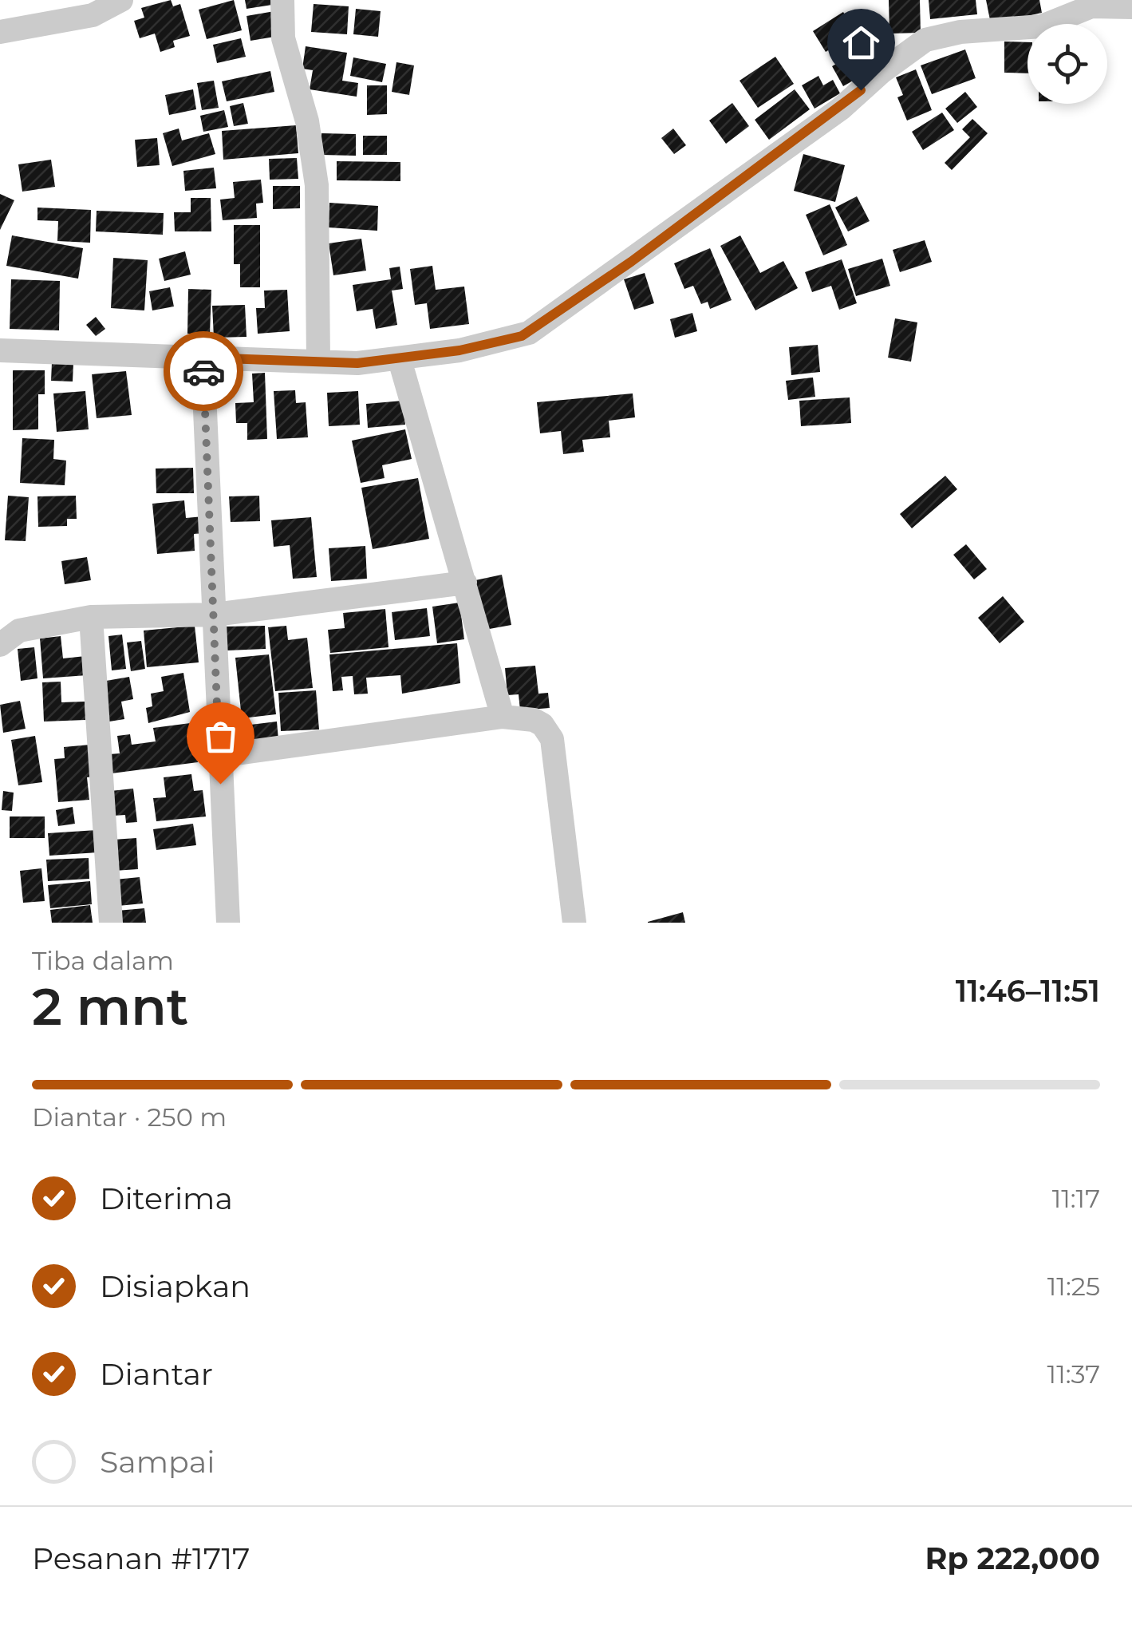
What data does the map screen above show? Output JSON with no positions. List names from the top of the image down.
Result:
{
  "page": {
    "heading": ["2 mnt", "Tiba dalam", "11:46–11:51"],
    "panel": ["Pesanan #1717", "Rp 222,000"],
    "bar": "Diantar · 250 m",
    "list": [
      ["Diterima", "11:17"],
      ["Disiapkan", "11:25"],
      ["Diantar", "11:37"],
      "Sampai"
    ]
  }
}
